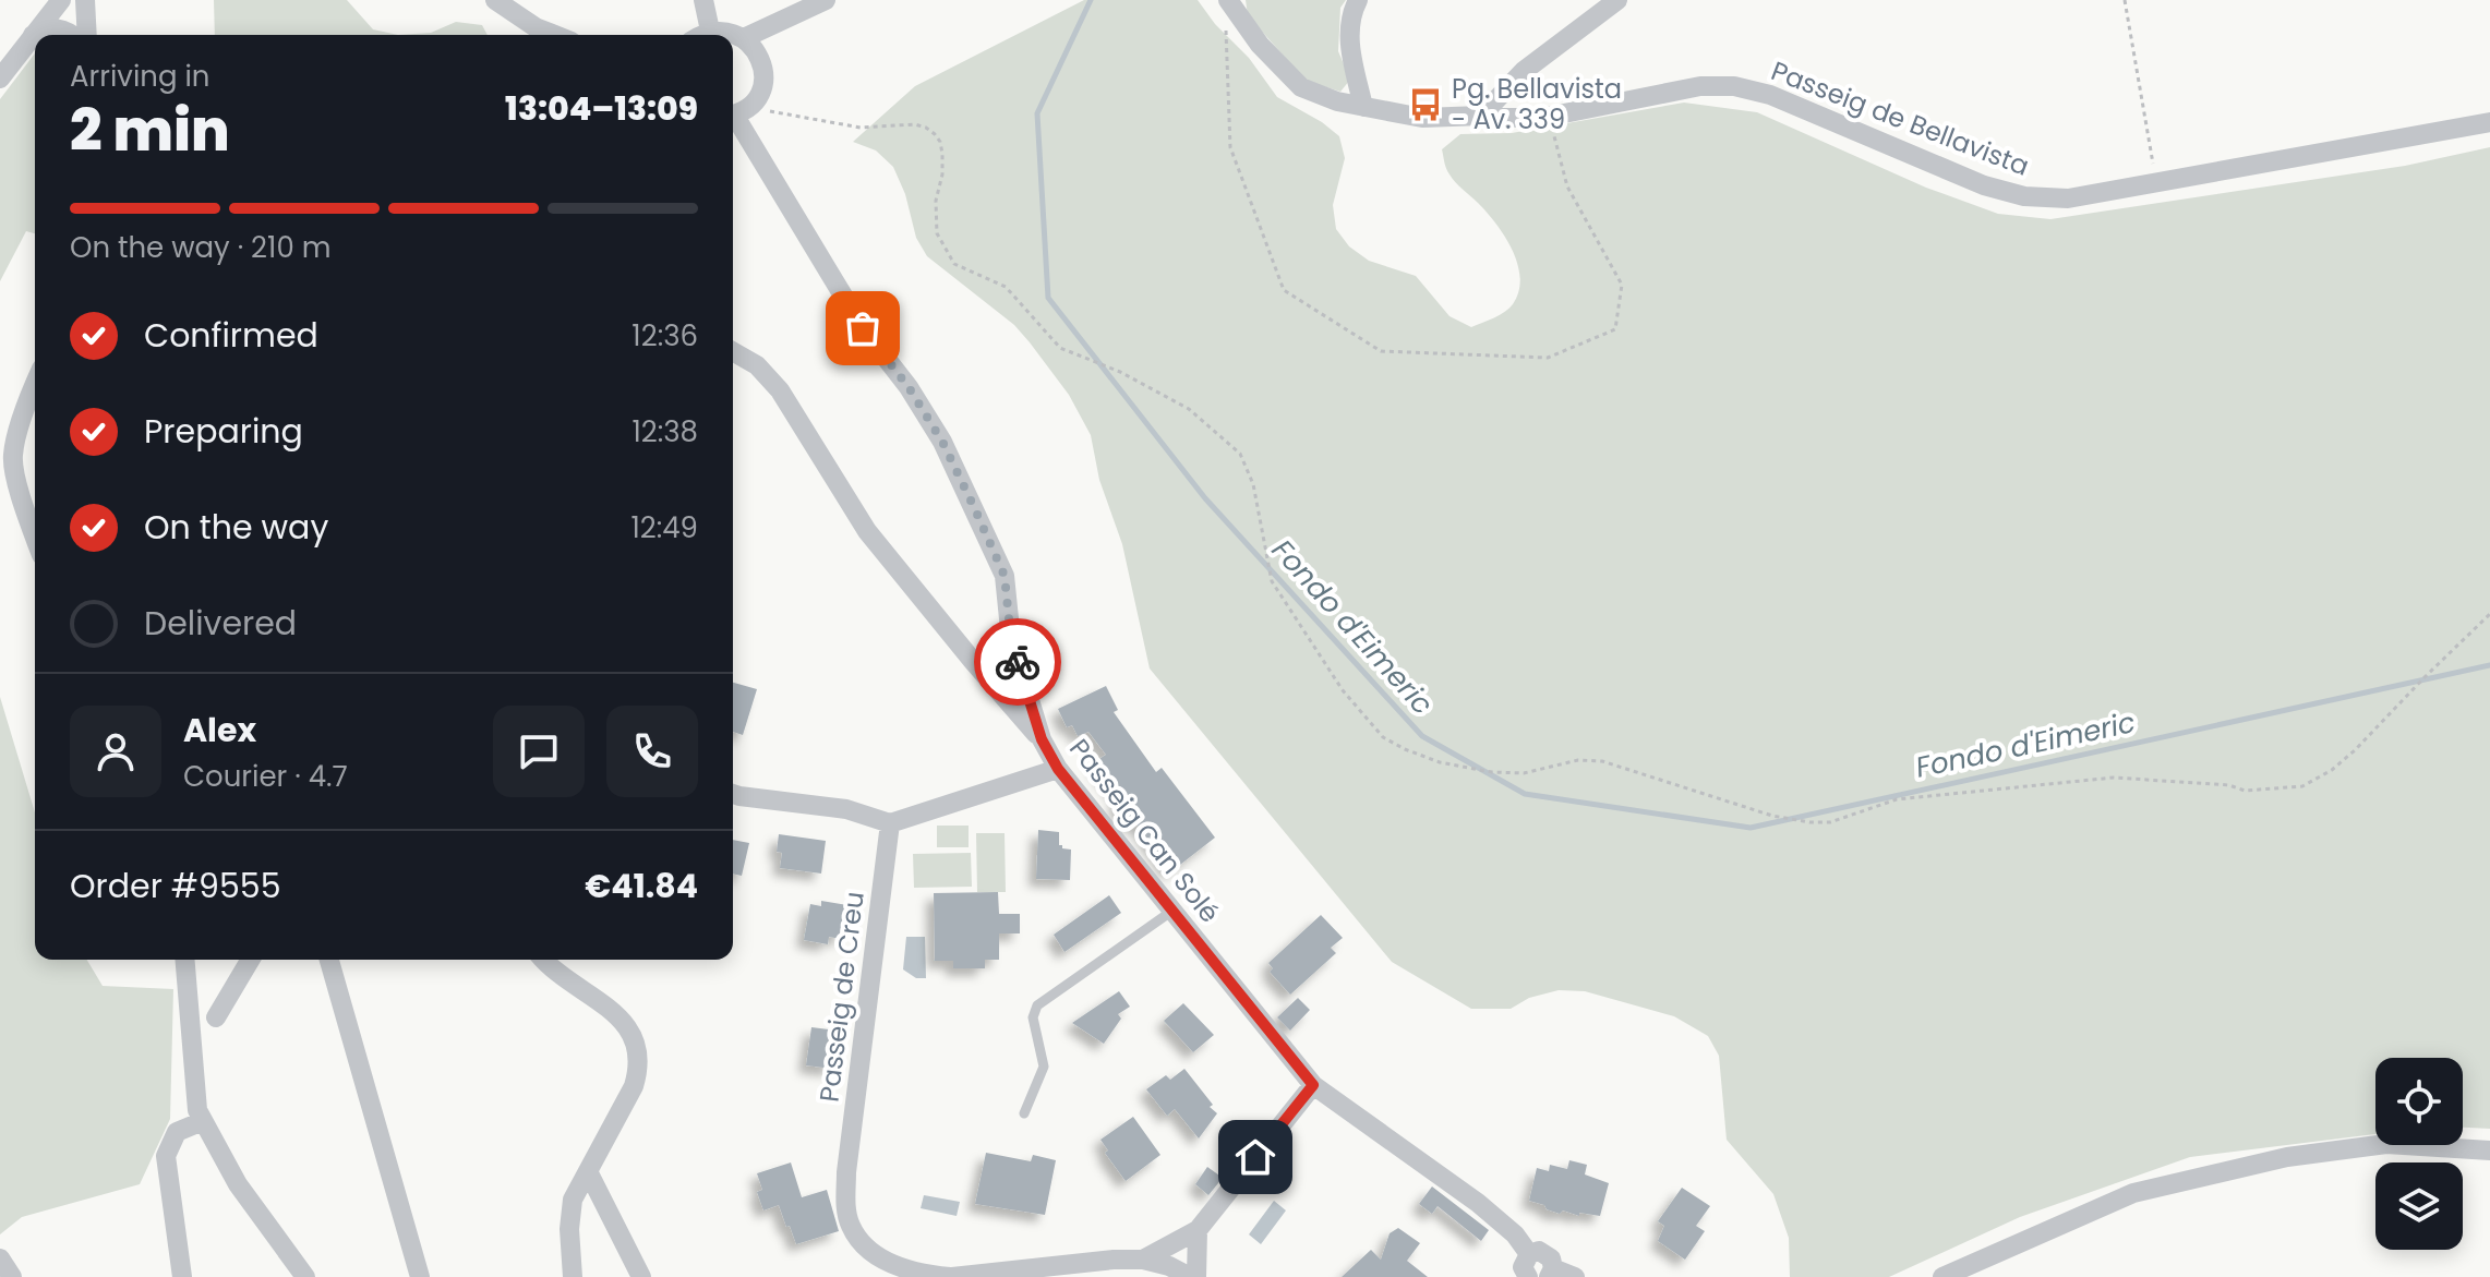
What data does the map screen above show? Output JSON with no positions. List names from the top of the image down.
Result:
{
  "streets": {
    "street": ["Passeig de Bellavista", "Passeig Can Solé", "Passeig de Creu"]
  },
  "water": ["Fondo d'Eimeric"],
  "places": {
    "bus stop": ["Pg. Bellavista - Av. 339"]
  },
  "page": {
    "heading": ["2 min", "Arriving in", "13:04–13:09"],
    "panel": [
      "Alex",
      "Courier · 4.7",
      "Order #9555",
      "€41.84"
    ],
    "bar": "On the way · 210 m",
    "list": [
      ["Confirmed", "12:36"],
      ["Preparing", "12:38"],
      ["On the way", "12:49"],
      "Delivered"
    ]
  }
}
